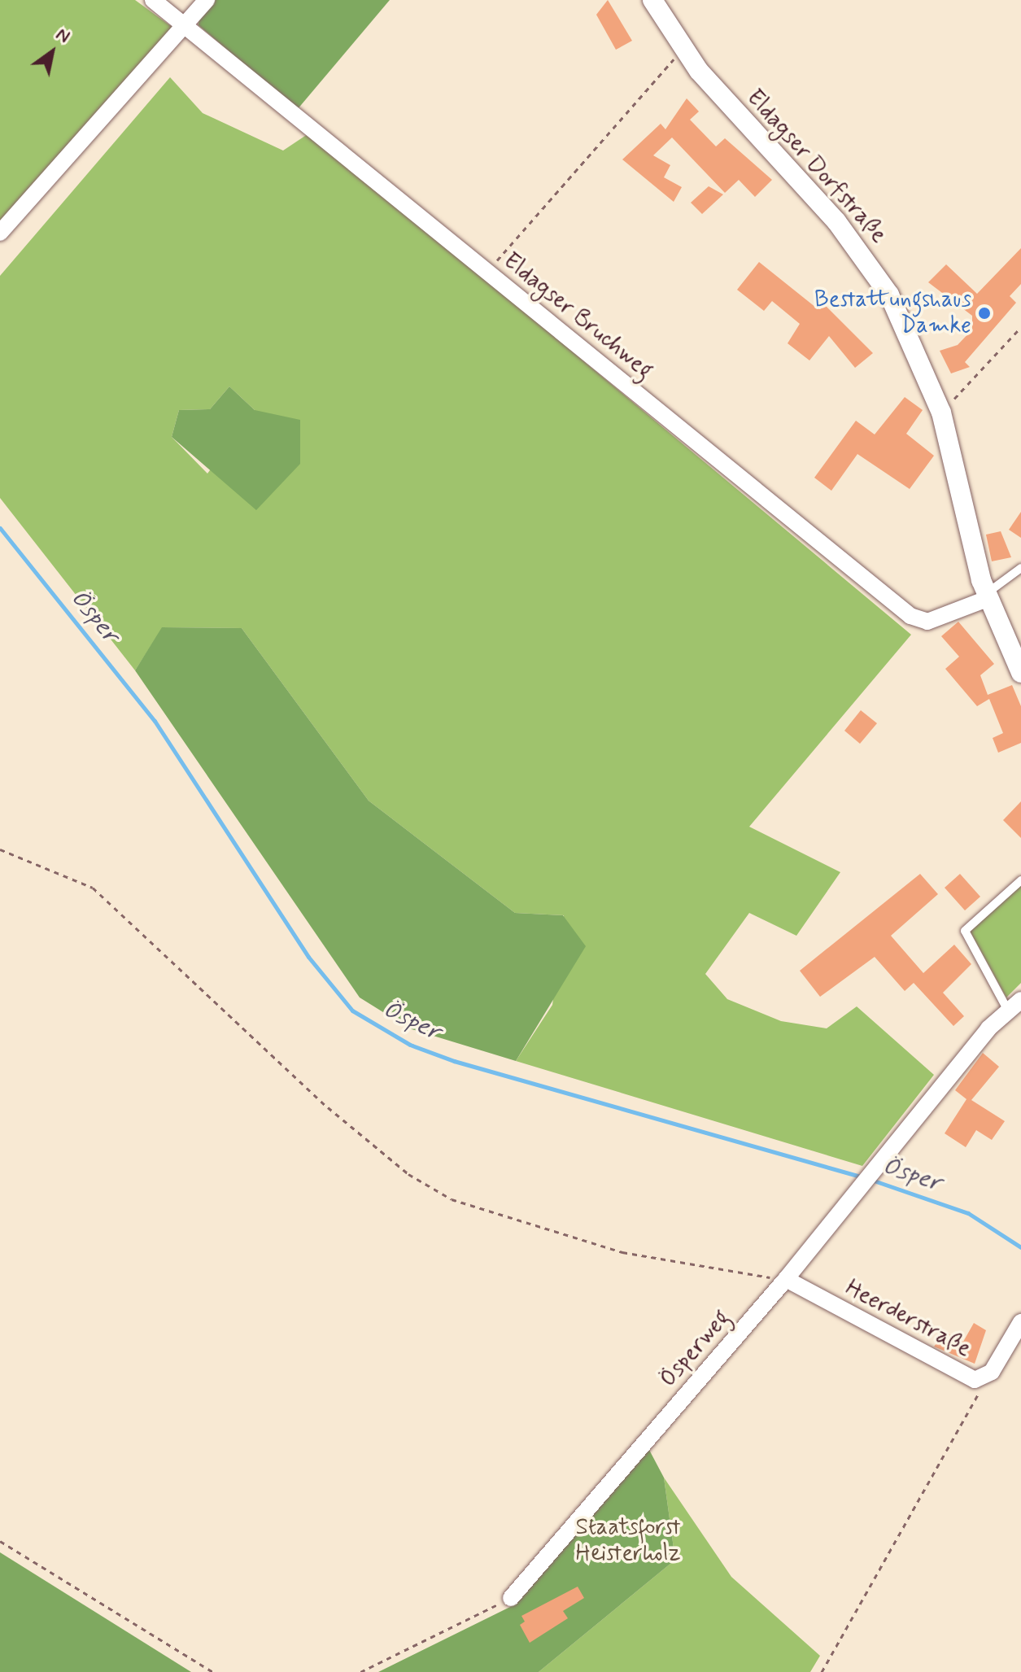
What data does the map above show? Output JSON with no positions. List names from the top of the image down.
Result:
{
  "streets": {
    "street": [
      "Eldagser Dorfstraße",
      "Eldagser Bruchweg",
      "Heerderstraße",
      "Ösperweg"
    ]
  },
  "crossings": [
    ["Eldagser Dorfstraße", "Eldagser Bruchweg"],
    ["Heerderstraße", "Ösperweg"]
  ],
  "water": ["Ösper"],
  "parks": ["Staatsforst Heisterholz"],
  "places": ["Bestattungshaus Damke"],
  "north": "top right"
}
